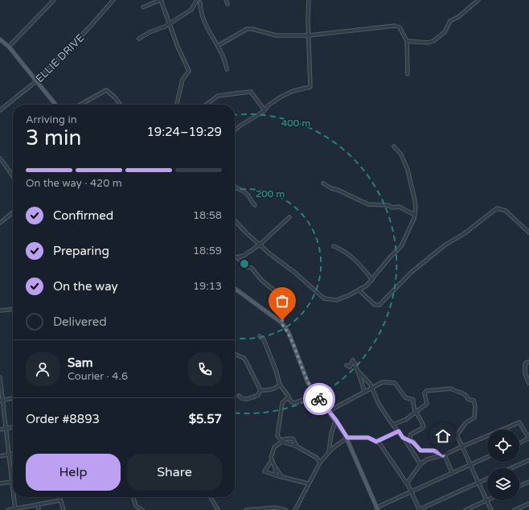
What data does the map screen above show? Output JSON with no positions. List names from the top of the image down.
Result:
{
  "streets": {
    "street": ["ELLIE DRIVE"]
  },
  "page": {
    "heading": ["3 min", "Arriving in", "19:24–19:29"],
    "panel": [
      "Sam",
      "Courier · 4.6",
      "Order #8893",
      "$5.57"
    ],
    "bar": "On the way · 420 m",
    "list": [
      ["Confirmed", "18:58"],
      ["Preparing", "18:59"],
      ["On the way", "19:13"],
      "Delivered"
    ],
    "buttons": ["Help", "Share"]
  },
  "rings": ["400 m", "200 m"]
}
